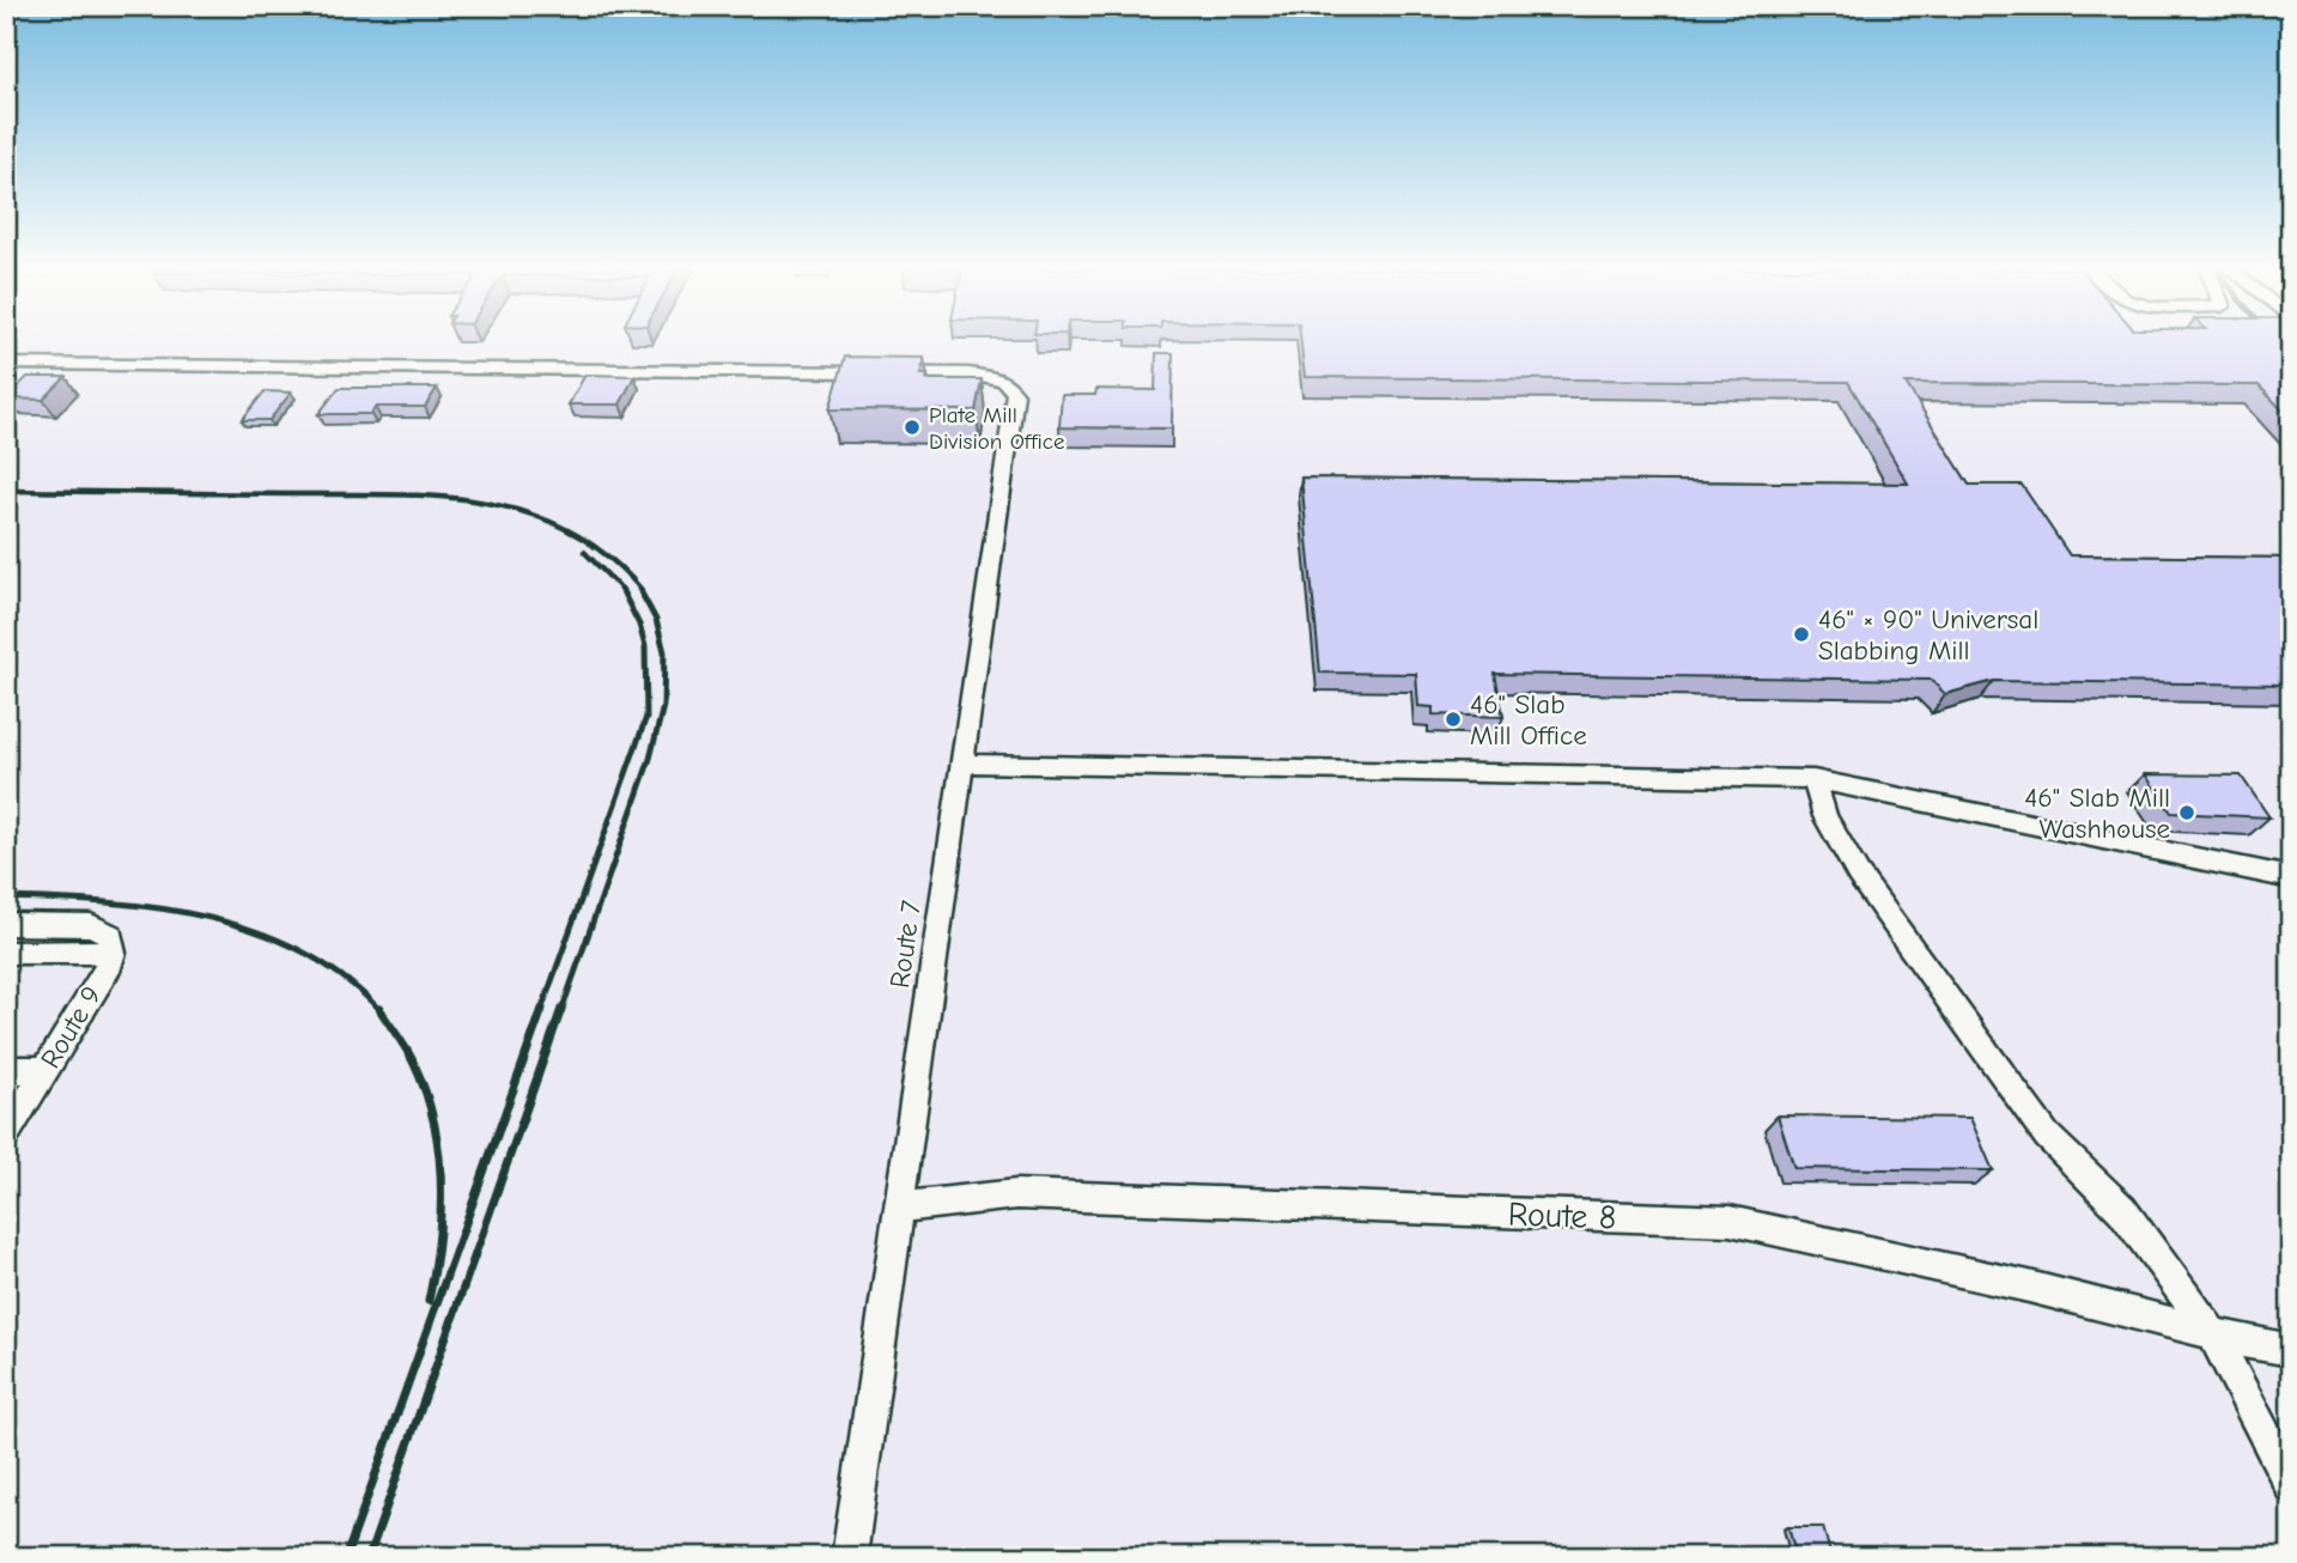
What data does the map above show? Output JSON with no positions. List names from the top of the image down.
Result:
{
  "streets": {
    "street": ["Route 7", "Route 9", "Route 8"]
  },
  "crossings": [
    ["Route 7", "Route 8"]
  ],
  "places": [
    "Plate Mill Division Office",
    "46\" × 90\" Universal Slabbing Mill",
    "46\" Slab Mill Office",
    "46\" Slab Mill Washhouse"
  ]
}
